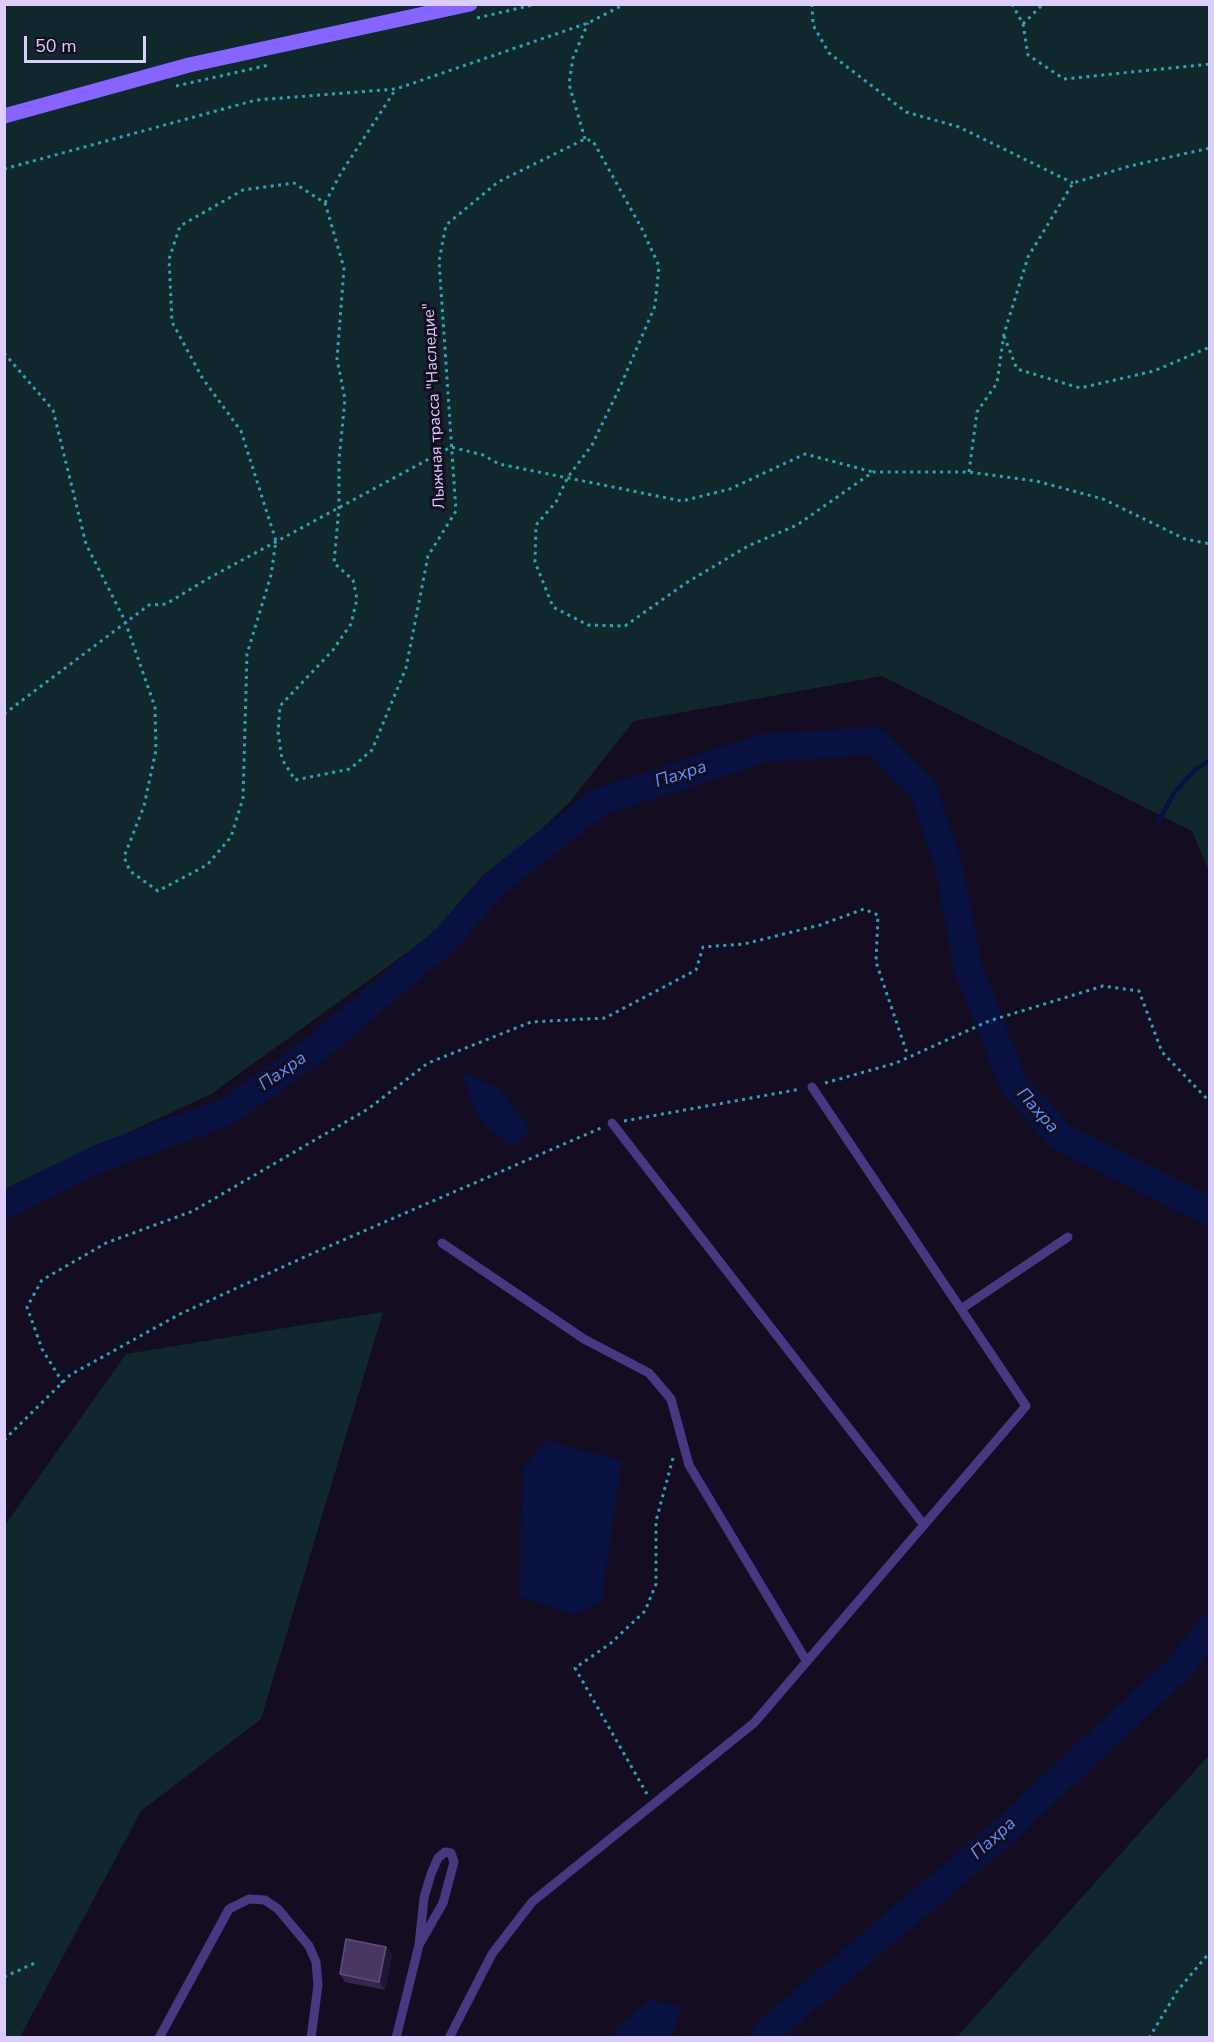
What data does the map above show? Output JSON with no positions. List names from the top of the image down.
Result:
{
  "streets": {
    "path": ["Лыжная трасса \"Наследие\""]
  },
  "water": ["Пахра"],
  "scale_bar": "50 m"
}
